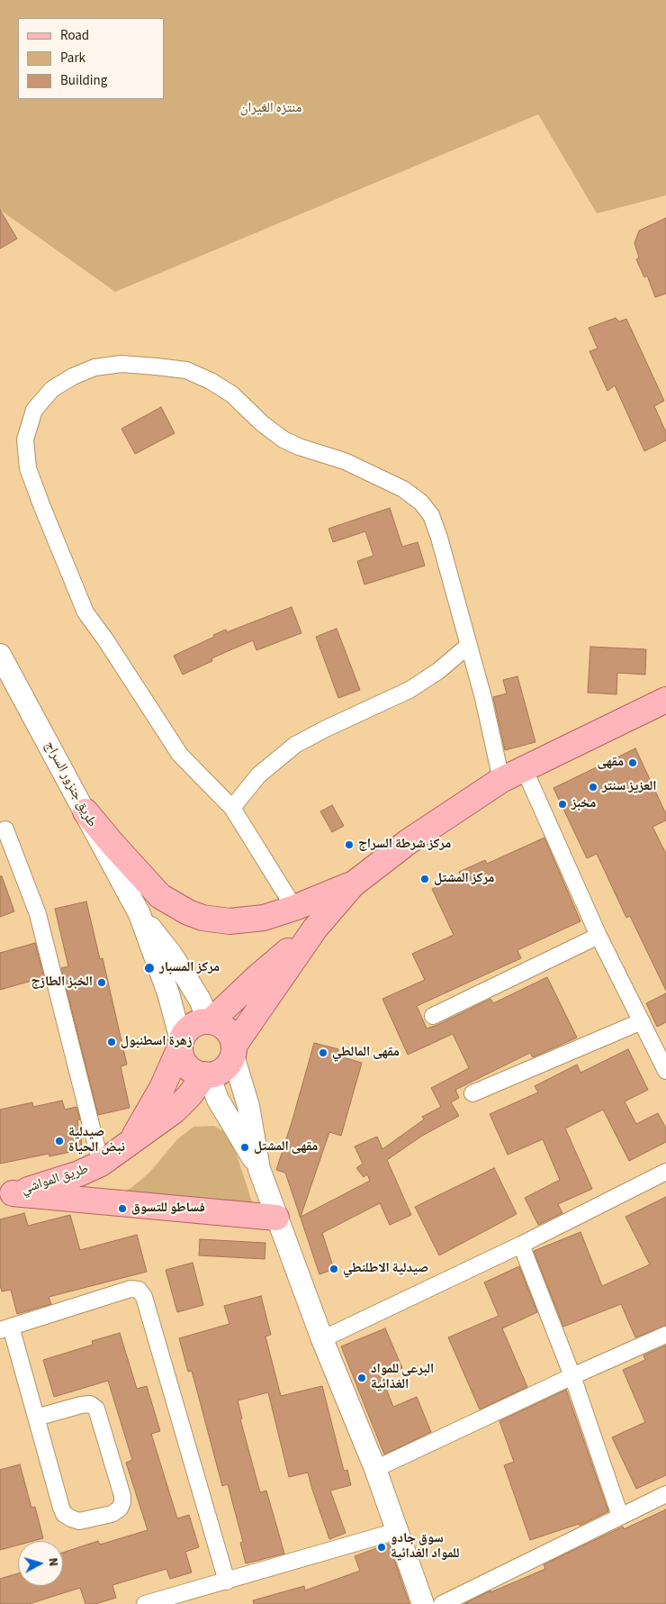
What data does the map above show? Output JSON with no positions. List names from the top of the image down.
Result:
{
  "streets": {
    "main road": ["طريق المواشي"],
    "street": ["طريق جنزور السراج"]
  },
  "crossings": [
    ["طريق جنزور السراج", "طريق المواشي"]
  ],
  "parks": ["منتزه الغيران"],
  "places": [
    "مقهى",
    "العزيز سنتر",
    "مخبز",
    "مركز شرطة السراج",
    "مركز المشتل",
    "مركز المسبار",
    "الخبز الطازج",
    "زهرة اسطنبول",
    "مقهى المالطي",
    "صيدلية نبض الحياة",
    "مقهى المشتل",
    "فساطو للتسوق",
    "صيدلية الاطلنطي",
    "البرعي للمواد الغذائية",
    "سوق جادو للمواد الغدائية"
  ],
  "legend": ["Road", "Park", "Building"],
  "north": "right"
}
